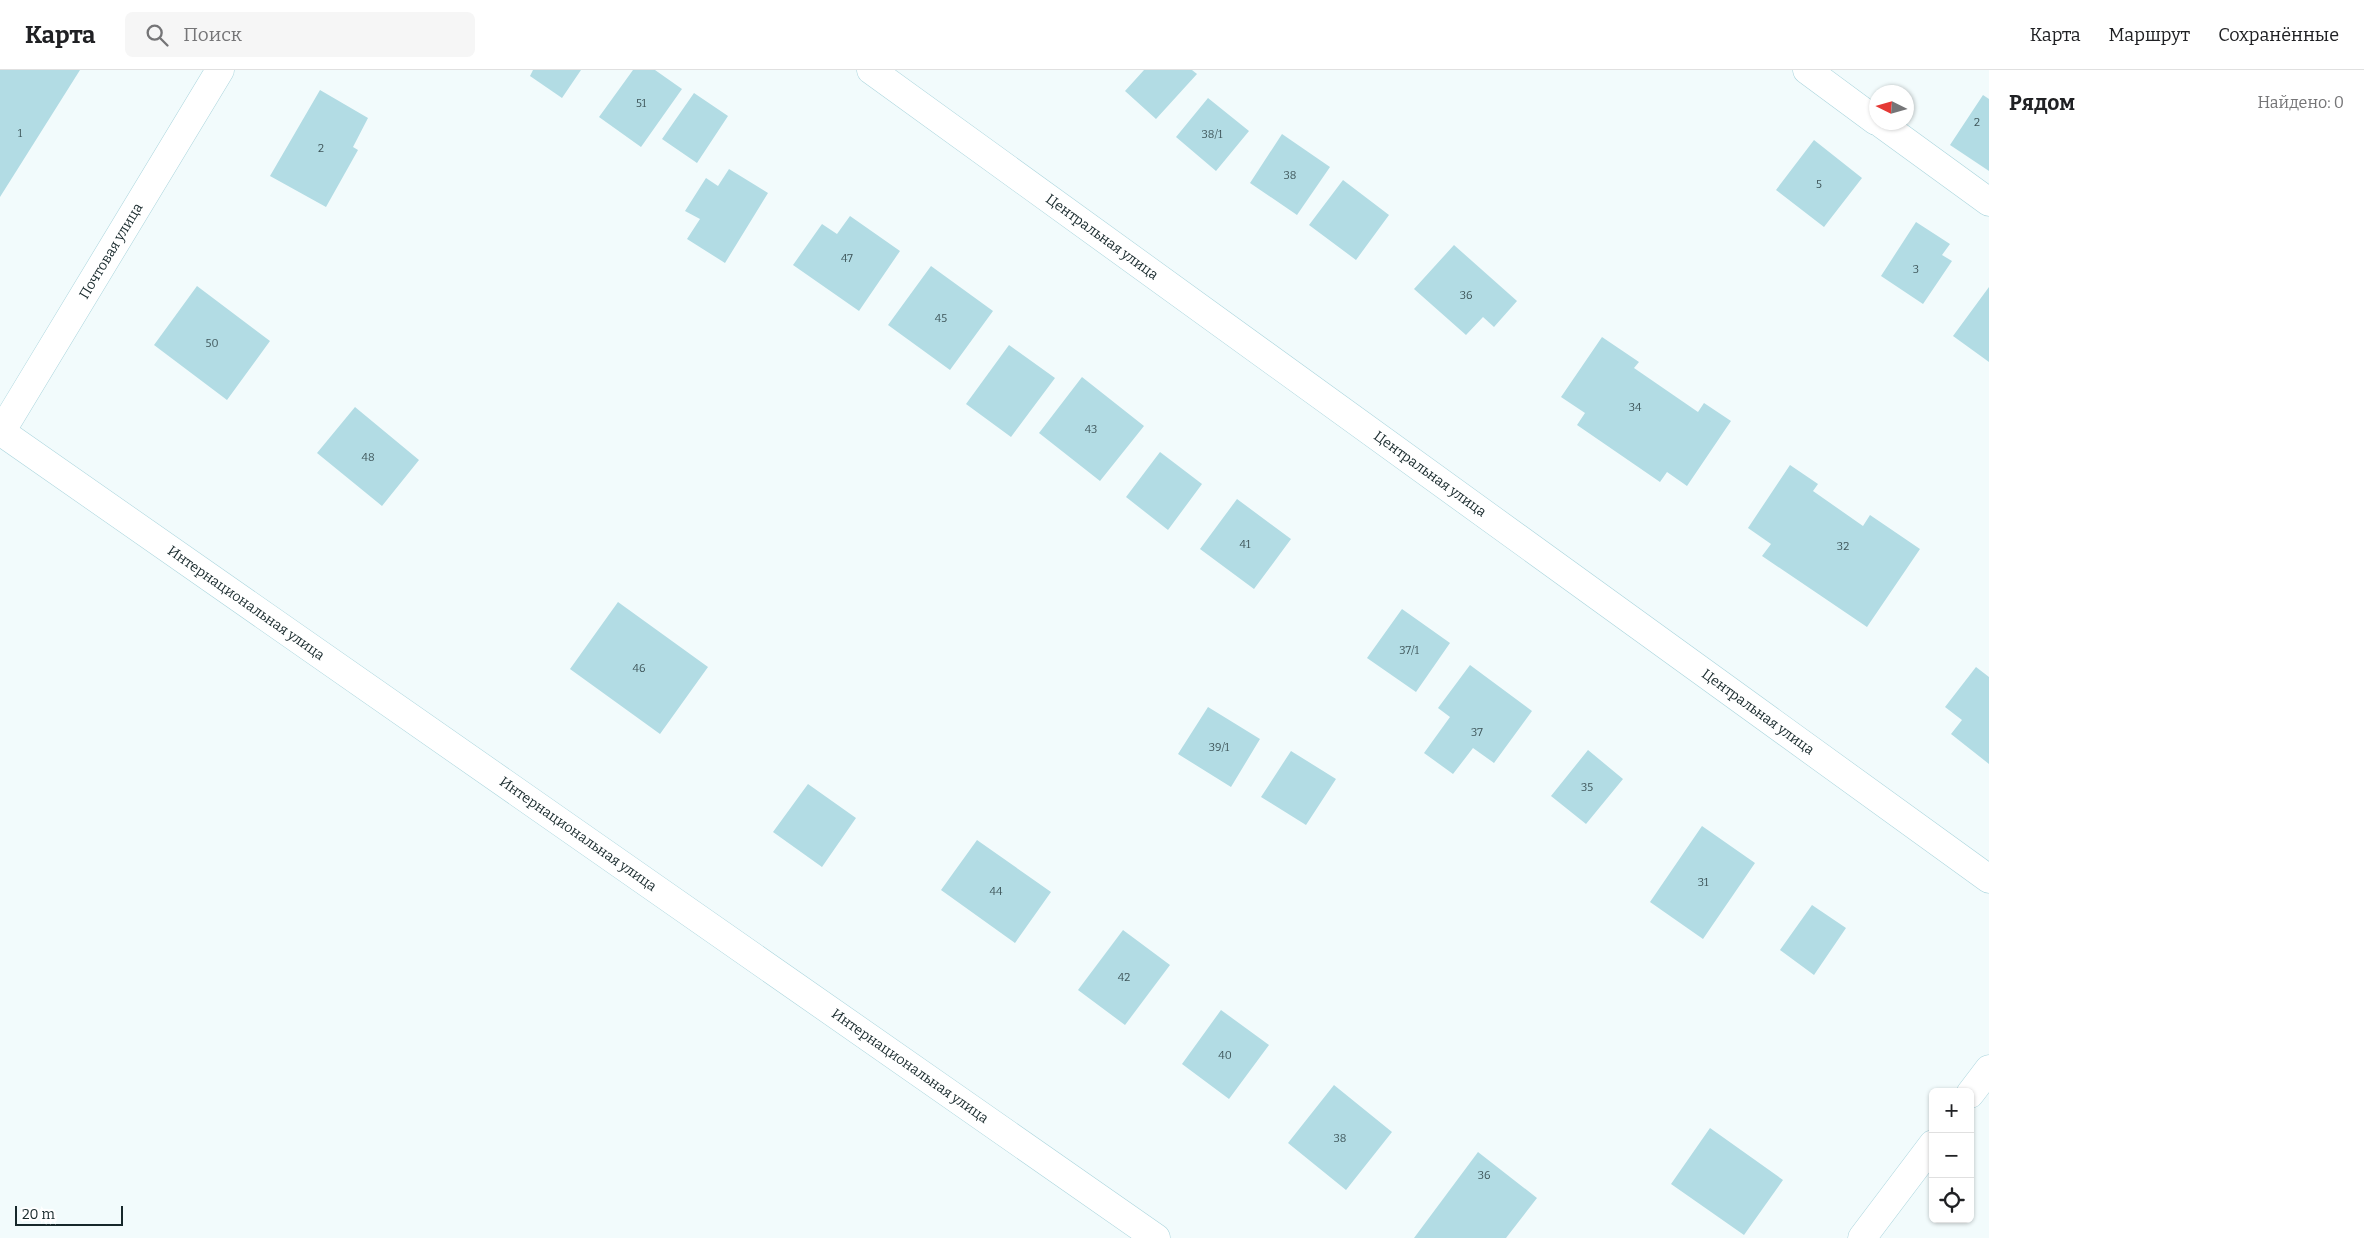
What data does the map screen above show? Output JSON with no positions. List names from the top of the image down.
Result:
{
  "streets": {
    "street": ["Центральная улица", "Почтовая улица", "Интернациональная улица"]
  },
  "crossings": [
    ["Почтовая улица", "Интернациональная улица"]
  ],
  "house_numbers": [
    "51",
    "2",
    "1",
    "38/1",
    "2",
    "38",
    "5",
    "47",
    "3",
    "36",
    "45",
    "50",
    "34",
    "43",
    "48",
    "41",
    "32",
    "37/1",
    "46",
    "37",
    "39/1",
    "35",
    "31",
    "44",
    "42",
    "40",
    "38",
    "36"
  ],
  "scale_bar": "20 m",
  "north": "left",
  "page": {
    "header": "Карта",
    "search": "Поиск",
    "nav": ["Карта", "Маршрут", "Сохранённые"],
    "heading": ["Рядом", "Найдено: 0"],
    "map_buttons": ["+", "−"],
    "scale": "20 m"
  }
}
